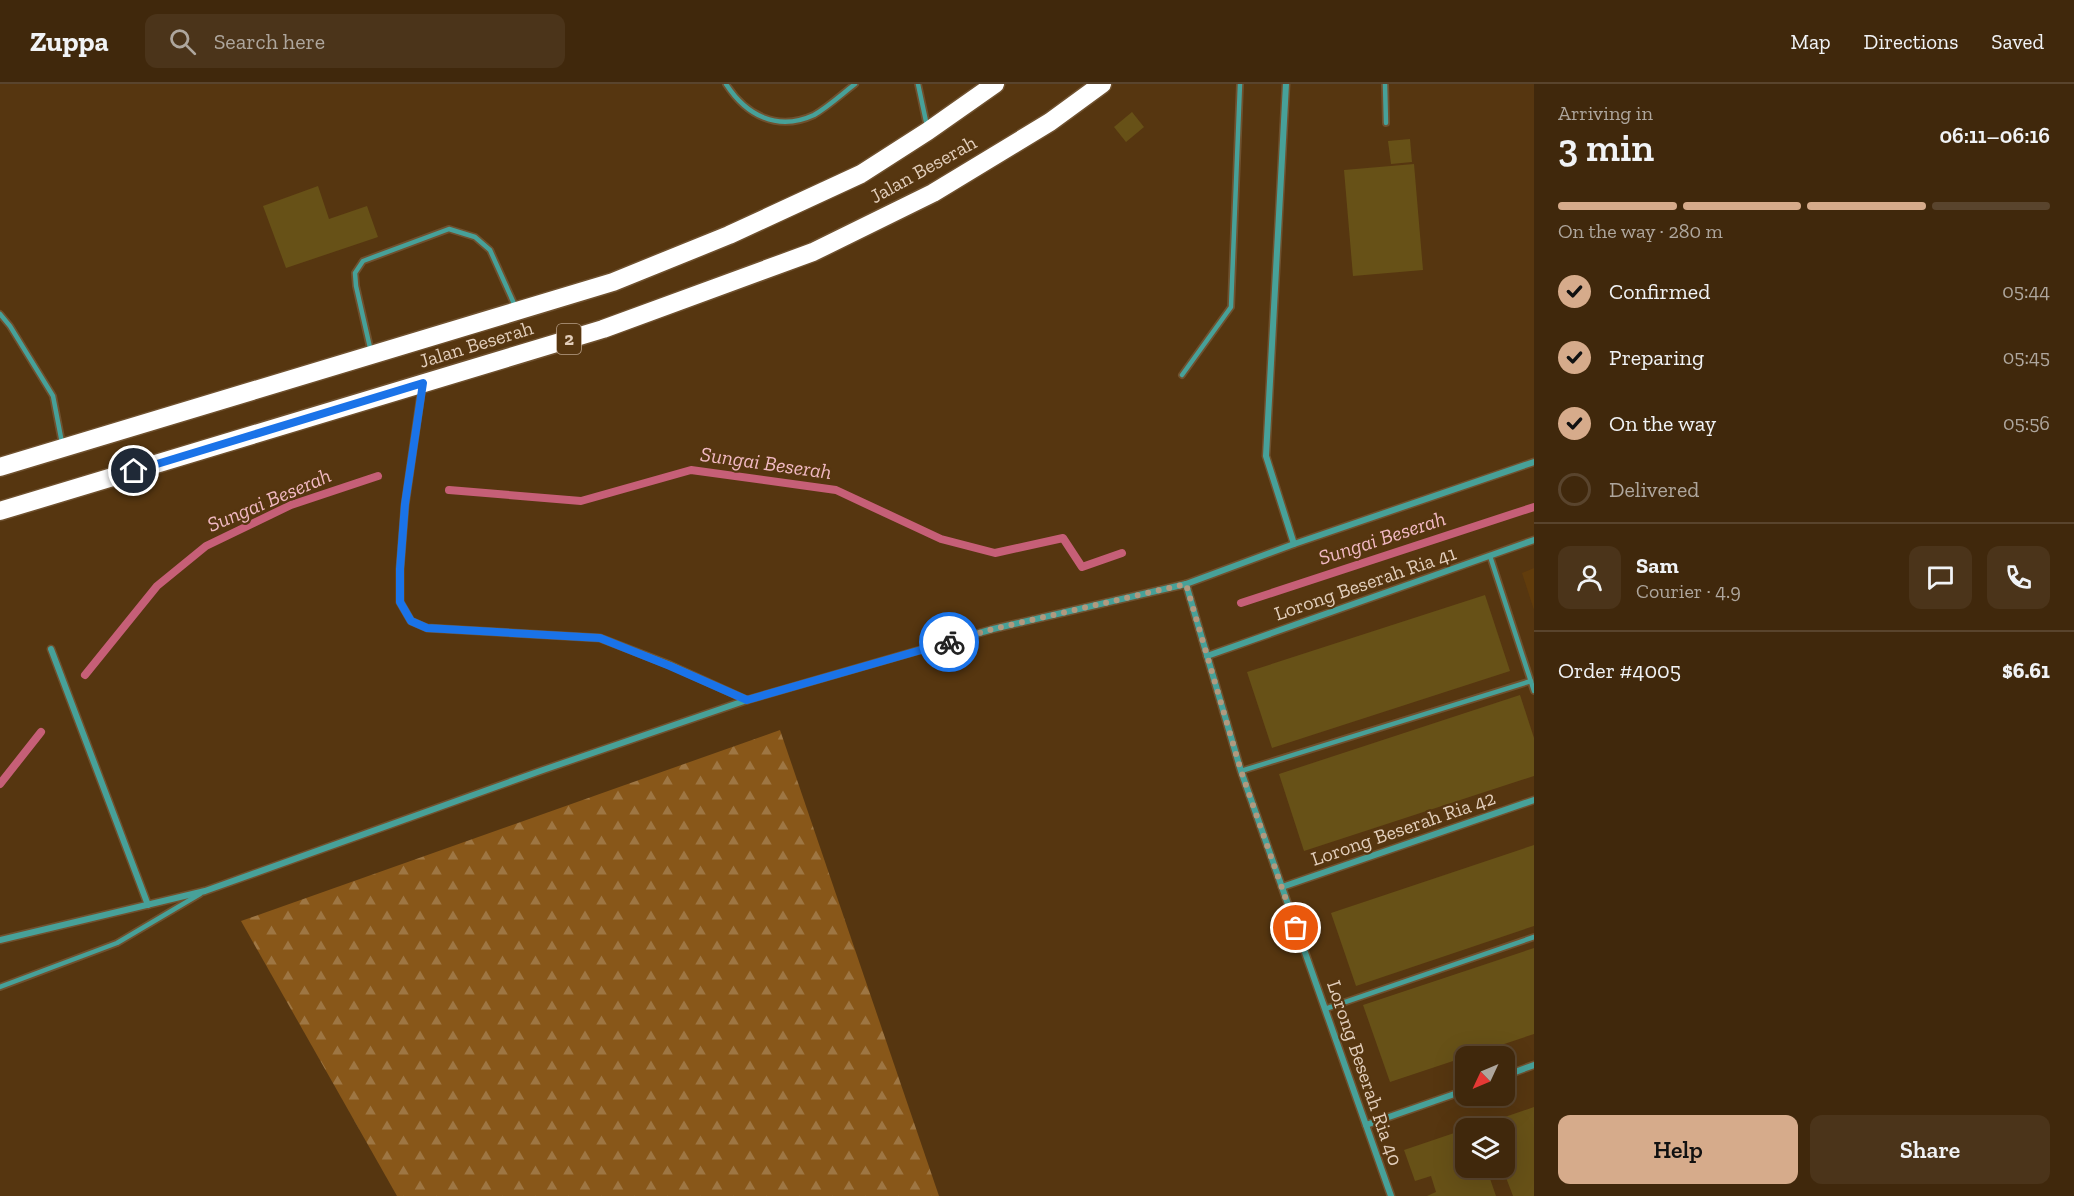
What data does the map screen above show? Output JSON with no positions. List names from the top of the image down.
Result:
{
  "streets": {
    "highway": ["Jalan Beserah", "2"],
    "street": ["Lorong Beserah Ria 41", "Lorong Beserah Ria 42", "Lorong Beserah Ria 40"]
  },
  "crossings": [
    ["Lorong Beserah Ria 41", "Lorong Beserah Ria 40"],
    ["Lorong Beserah Ria 42", "Lorong Beserah Ria 40"]
  ],
  "water": ["Sungai Beserah"],
  "north": "bottom left",
  "page": {
    "header": "Zuppa",
    "search": "Search here",
    "nav": ["Map", "Directions", "Saved"],
    "heading": ["3 min", "Arriving in", "06:11–06:16"],
    "panel": [
      "Sam",
      "Courier · 4.9",
      "Order #4005",
      "$6.61"
    ],
    "bar": "On the way · 280 m",
    "list": [
      ["Confirmed", "05:44"],
      ["Preparing", "05:45"],
      ["On the way", "05:56"],
      "Delivered"
    ],
    "buttons": ["Help", "Share"]
  }
}
